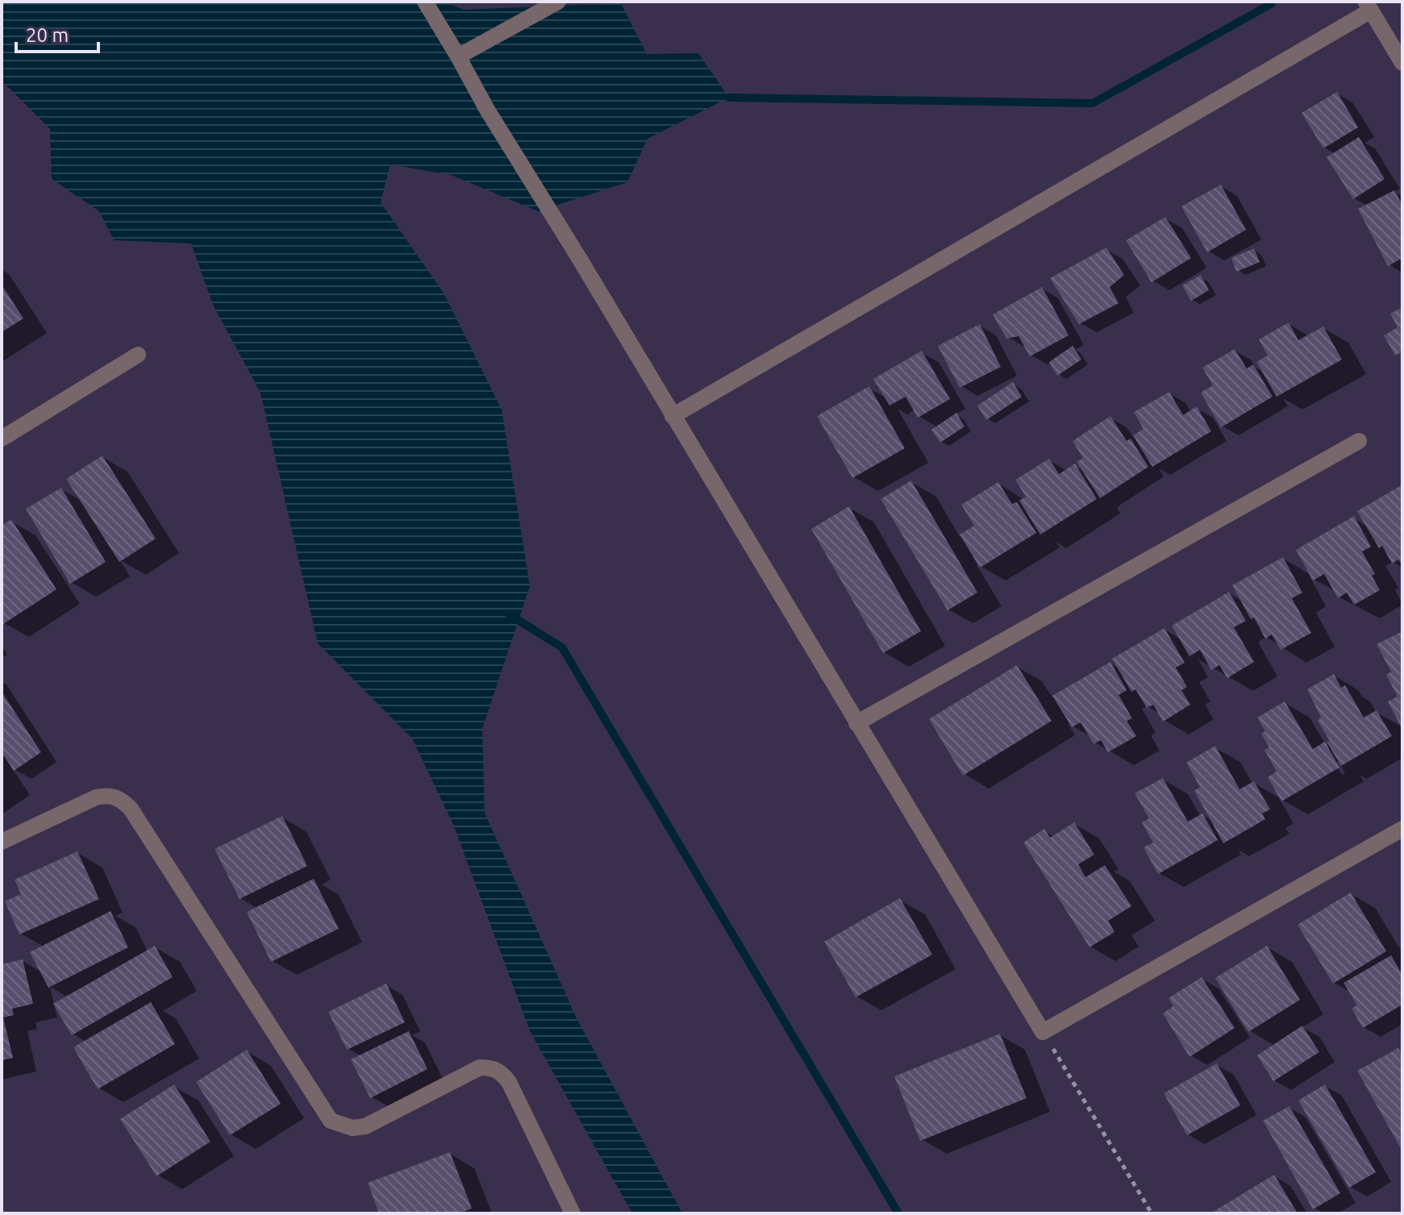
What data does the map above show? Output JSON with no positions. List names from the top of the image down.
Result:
{
  "scale_bar": "20 m"
}
